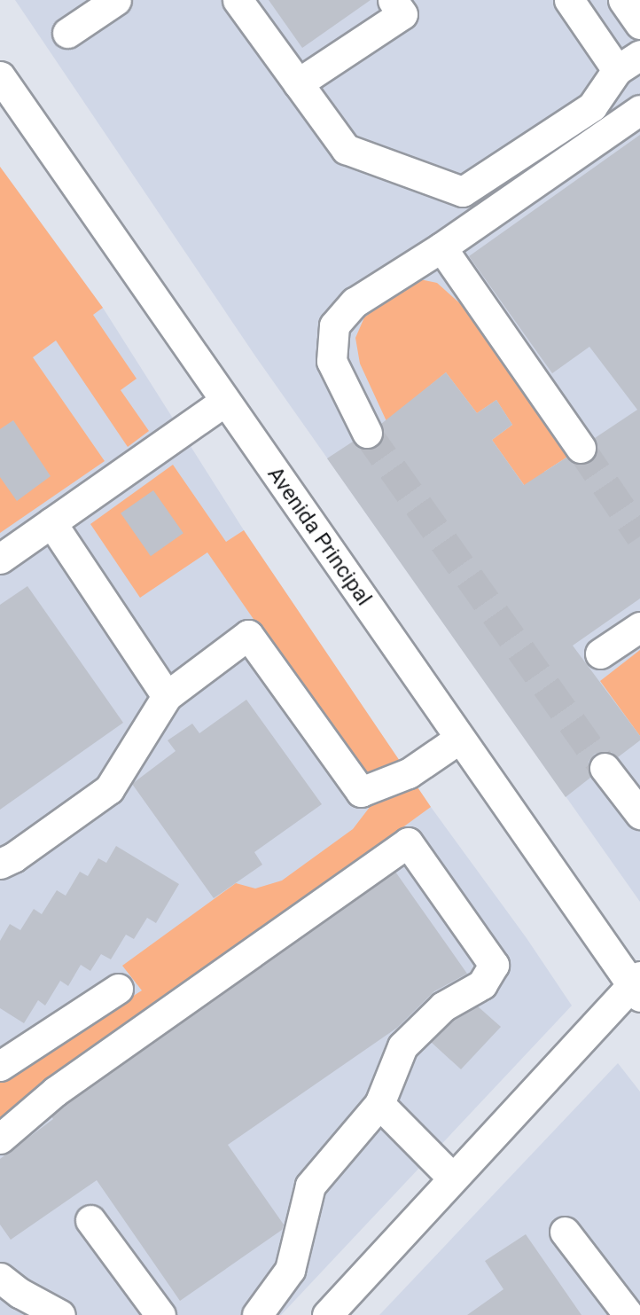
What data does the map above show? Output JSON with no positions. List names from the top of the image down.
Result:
{
  "streets": {
    "lane": ["Avenida Principal"]
  }
}
